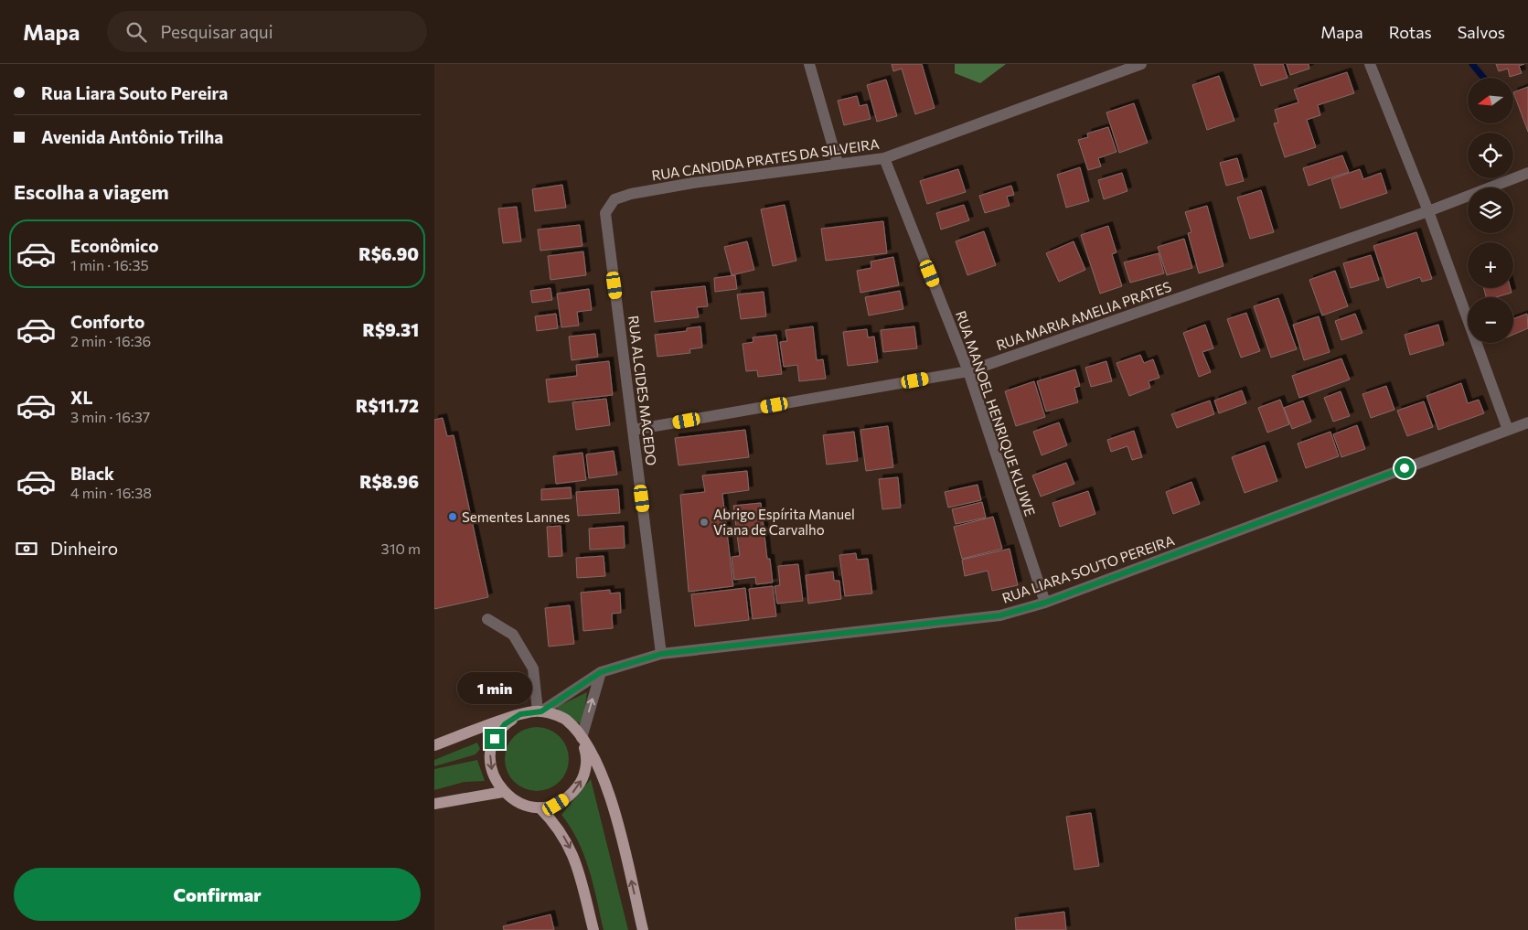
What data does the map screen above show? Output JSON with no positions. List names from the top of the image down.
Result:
{
  "streets": {
    "street": [
      "RUA CANDIDA PRATES DA SILVEIRA",
      "RUA MARIA AMELIA PRATES",
      "RUA ALCIDES MACEDO",
      "RUA MANOEL HENRIQUE KLUWE",
      "RUA LIARA SOUTO PEREIRA"
    ]
  },
  "crossings": [
    ["RUA CANDIDA PRATES DA SILVEIRA", "RUA ALCIDES MACEDO"],
    ["RUA CANDIDA PRATES DA SILVEIRA", "RUA MANOEL HENRIQUE KLUWE"],
    ["RUA MARIA AMELIA PRATES", "RUA ALCIDES MACEDO"],
    ["RUA MARIA AMELIA PRATES", "RUA MANOEL HENRIQUE KLUWE"],
    ["RUA ALCIDES MACEDO", "RUA LIARA SOUTO PEREIRA"],
    ["RUA MANOEL HENRIQUE KLUWE", "RUA LIARA SOUTO PEREIRA"]
  ],
  "places": ["Sementes Lannes", "Abrigo Espírita Manuel Viana de Carvalho"],
  "north": "left",
  "page": {
    "header": "Mapa",
    "search": "Pesquisar aqui",
    "nav": ["Mapa", "Rotas", "Salvos"],
    "banner": ["Rua Liara Souto Pereira", "Avenida Antônio Trilha"],
    "map_buttons": ["+", "−"],
    "heading": "Escolha a viagem",
    "list": [
      {
        "name": "Econômico",
        "note": "1 min · 16:35",
        "value": "R$6.90"
      },
      {
        "name": "Conforto",
        "note": "2 min · 16:36",
        "value": "R$9.31"
      },
      {
        "name": "XL",
        "note": "3 min · 16:37",
        "value": "R$11.72"
      },
      {
        "name": "Black",
        "note": "4 min · 16:38",
        "value": "R$8.96"
      }
    ],
    "pay": ["Dinheiro", "310 m"],
    "bubble": "1 min",
    "buttons": "Confirmar"
  }
}
